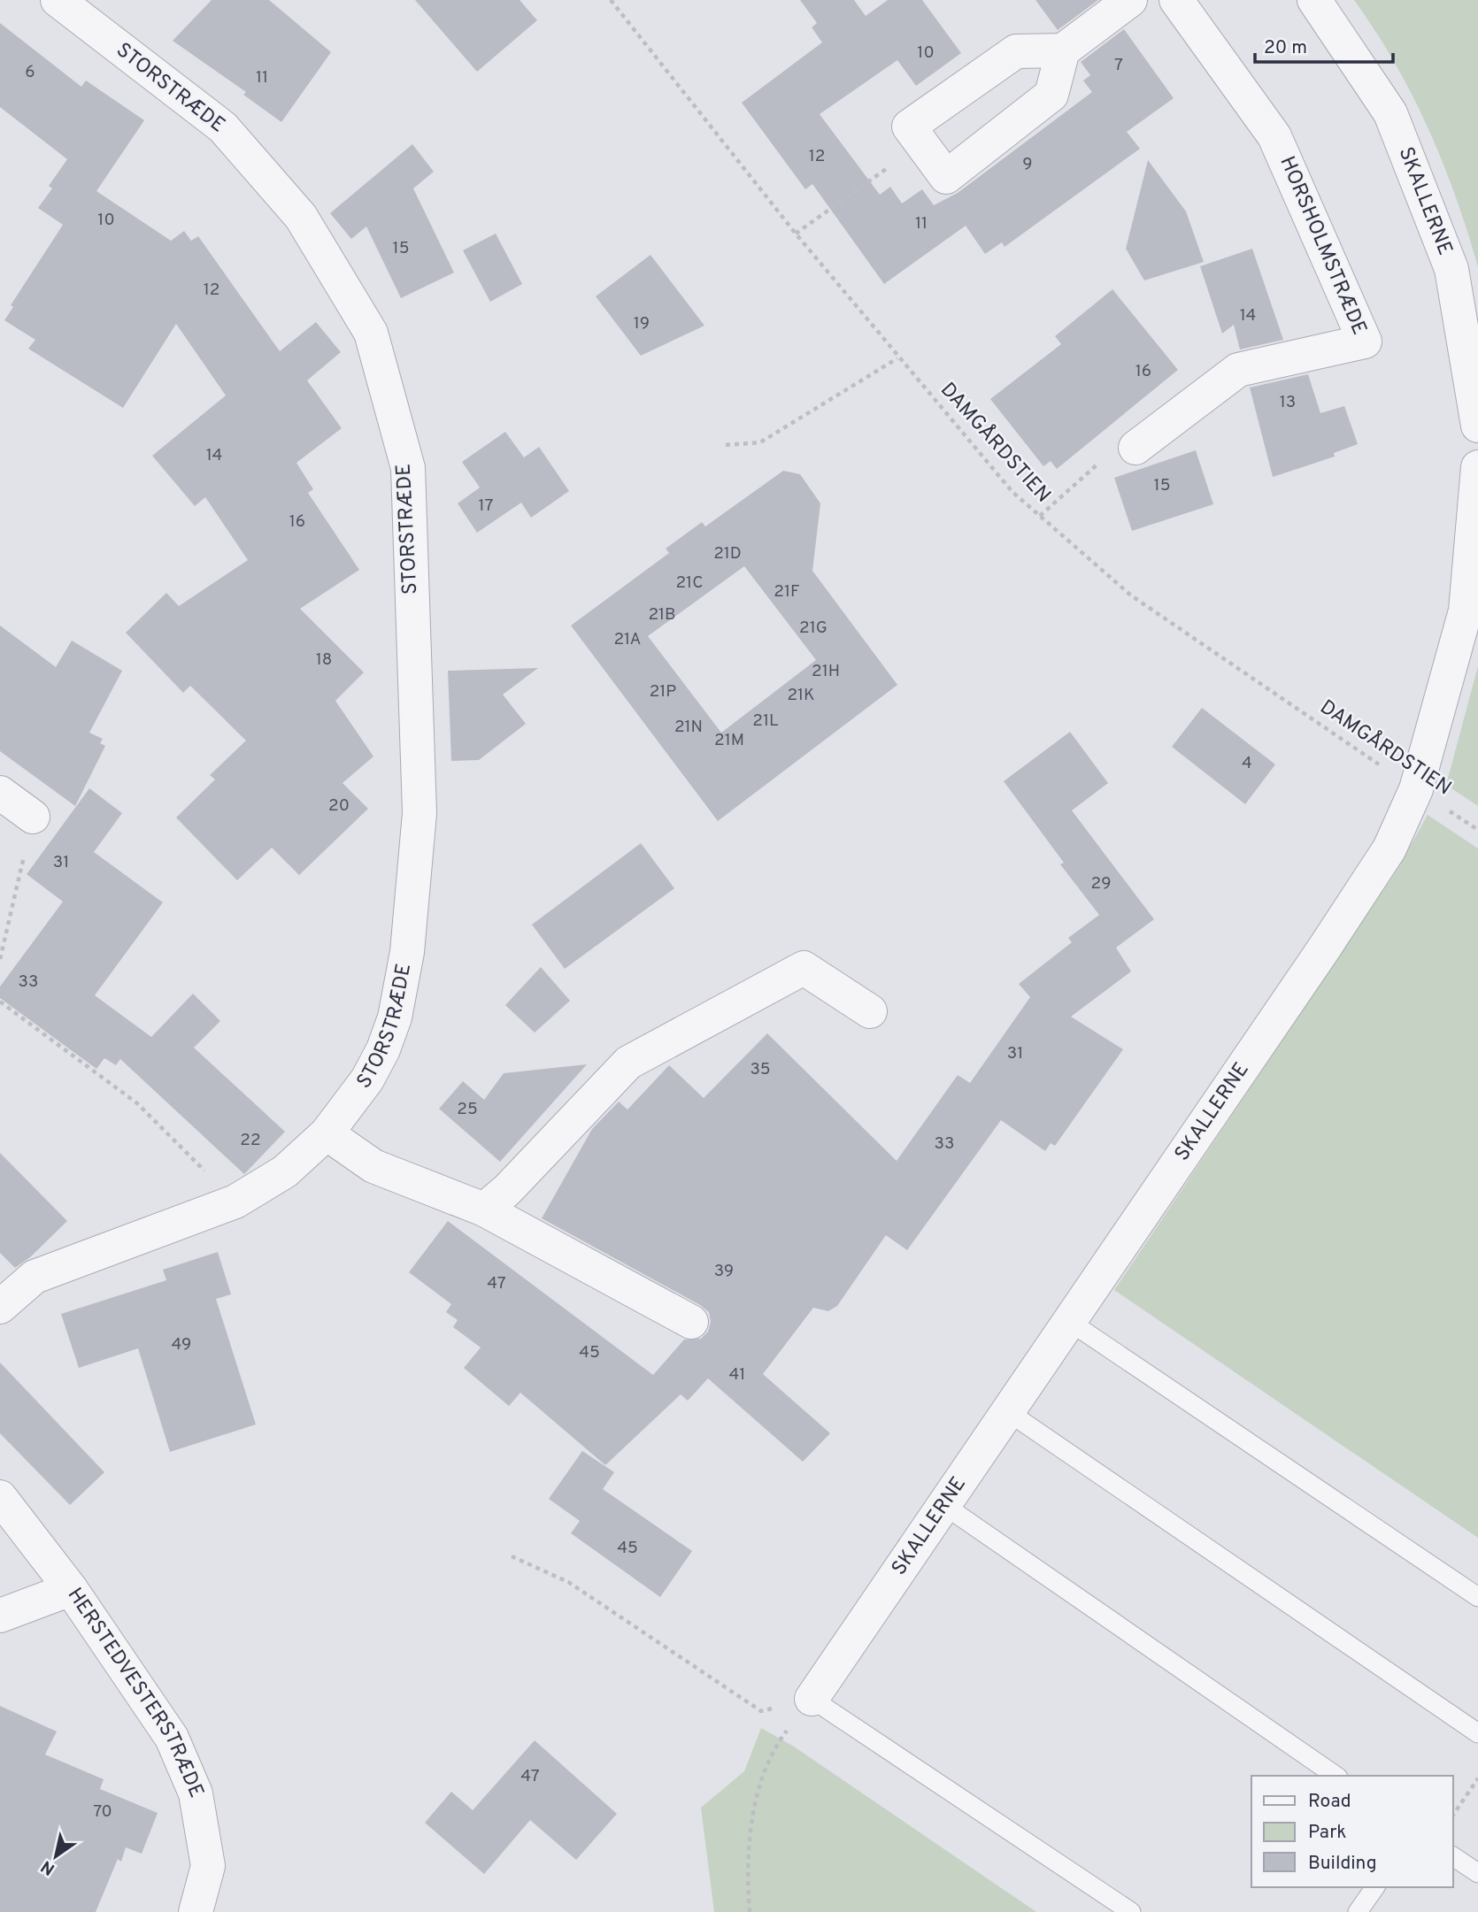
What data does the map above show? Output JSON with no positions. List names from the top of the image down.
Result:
{
  "streets": {
    "street": [
      "STORSTRÆDE",
      "SKALLERNE",
      "HORSHOLMSTRÆDE",
      "HERSTEDVESTERSTRÆDE"
    ],
    "path": ["DAMGÅRDSTIEN"]
  },
  "crossings": [
    ["SKALLERNE", "DAMGÅRDSTIEN"]
  ],
  "house_numbers": [
    "10",
    "7",
    "6",
    "11",
    "12",
    "9",
    "10",
    "11",
    "15",
    "12",
    "14",
    "19",
    "16",
    "13",
    "14",
    "15",
    "17",
    "16",
    "21D",
    "21C",
    "21F",
    "21B",
    "21G",
    "21A",
    "18",
    "21H",
    "21P",
    "21K",
    "21L",
    "21N",
    "21M",
    "4",
    "20",
    "31",
    "29",
    "33",
    "31",
    "35",
    "25",
    "22",
    "33",
    "39",
    "47",
    "49",
    "45",
    "41",
    "45",
    "47",
    "70"
  ],
  "legend": ["Road", "Park", "Building"],
  "scale_bar": "20 m",
  "north": "bottom left"
}
